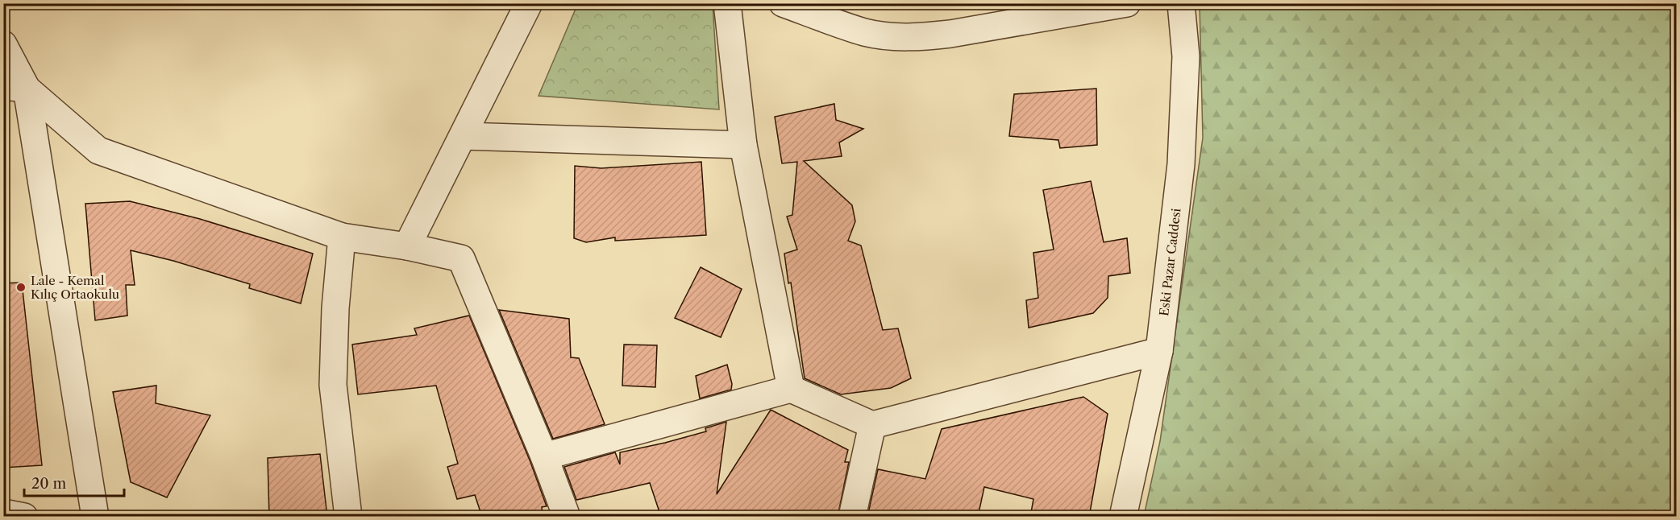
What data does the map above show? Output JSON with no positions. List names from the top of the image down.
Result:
{
  "streets": {
    "street": ["Eski Pazar Caddesi"]
  },
  "places": ["Lale - Kemal Kılıç Ortaokulu"],
  "scale_bar": "20 m"
}
